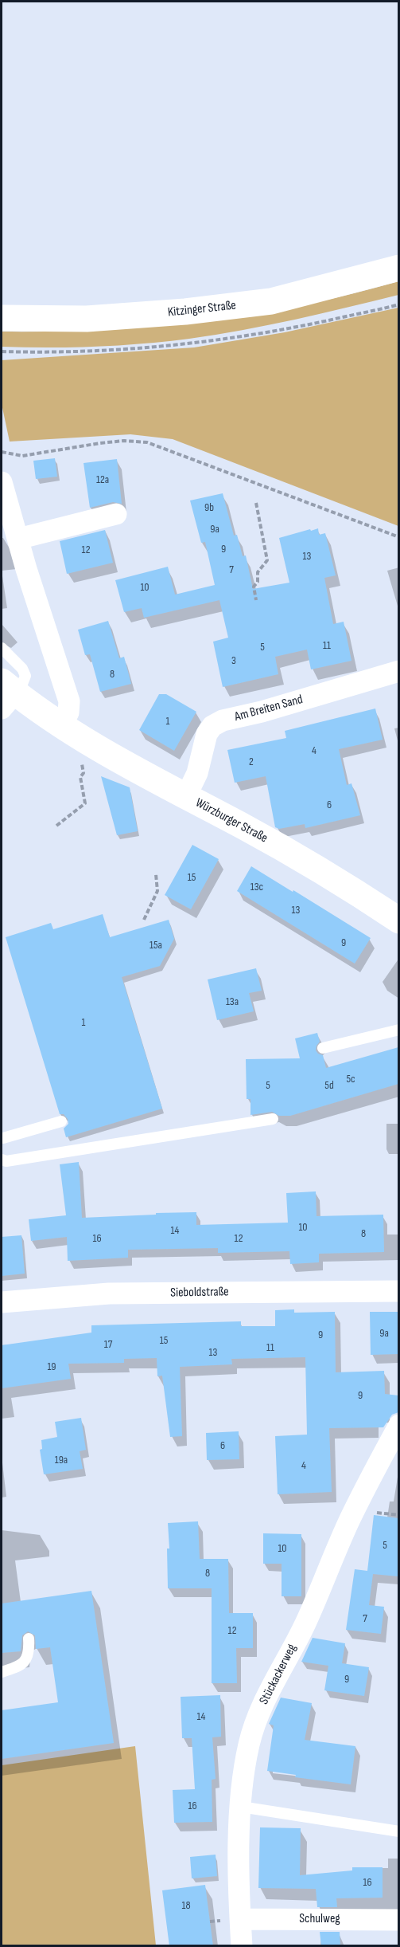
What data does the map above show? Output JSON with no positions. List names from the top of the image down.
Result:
{
  "streets": {
    "street": [
      "Kitzinger Straße",
      "Am Breiten Sand",
      "Würzburger Straße",
      "Sieboldstraße",
      "Stückackerweg",
      "Schulweg"
    ]
  },
  "crossings": [
    ["Am Breiten Sand", "Würzburger Straße"],
    ["Stückackerweg", "Schulweg"]
  ],
  "house_numbers": [
    "12a",
    "9b",
    "9a",
    "9",
    "12",
    "13",
    "7",
    "10",
    "11",
    "5",
    "3",
    "8",
    "1",
    "4",
    "2",
    "6",
    "15",
    "13c",
    "13",
    "9",
    "15a",
    "13a",
    "1",
    "5c",
    "5",
    "5d",
    "10",
    "14",
    "8",
    "16",
    "12",
    "9a",
    "9",
    "15",
    "17",
    "11",
    "13",
    "19",
    "9",
    "6",
    "19a",
    "4",
    "5",
    "10",
    "8",
    "7",
    "12",
    "9",
    "14",
    "16",
    "16",
    "18"
  ]
}
